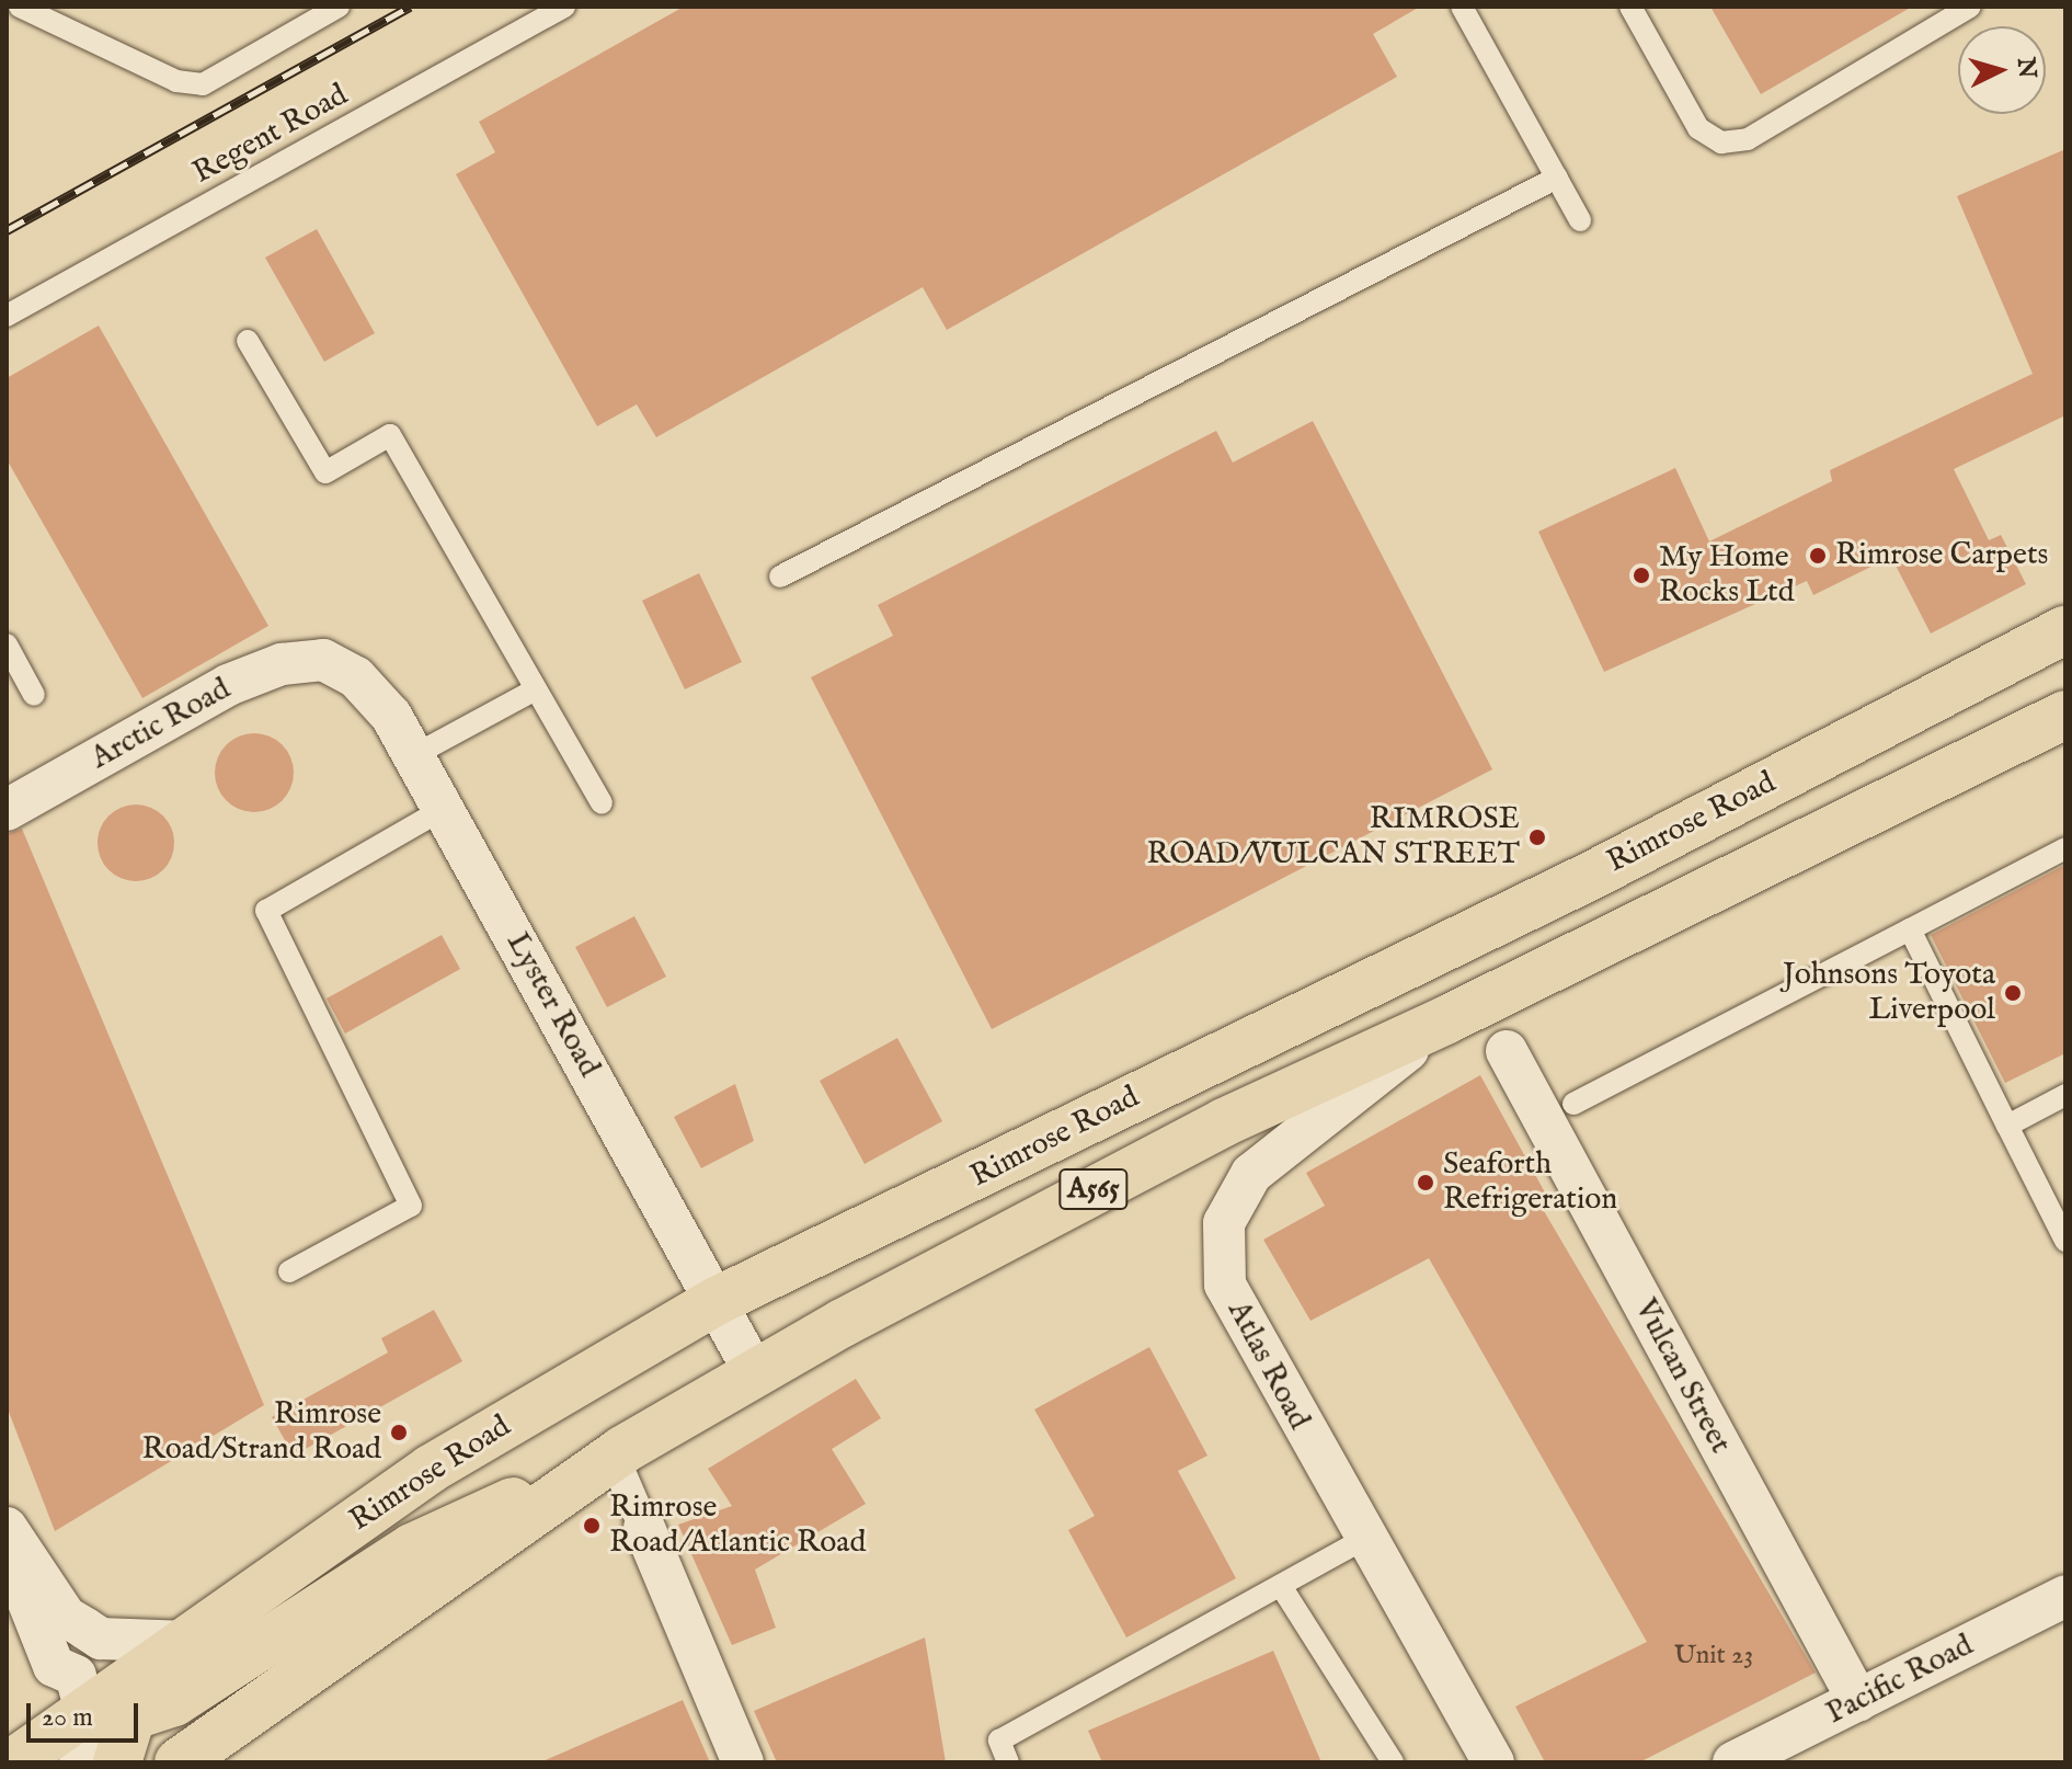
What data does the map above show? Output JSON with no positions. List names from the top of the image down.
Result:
{
  "streets": {
    "main road": ["Rimrose Road", "A565"],
    "street": [
      "Arctic Road",
      "Lyster Road",
      "Atlas Road",
      "Vulcan Street",
      "Pacific Road"
    ],
    "lane": ["Regent Road"]
  },
  "crossings": [
    ["Arctic Road", "Lyster Road"],
    ["Rimrose Road", "Lyster Road"],
    ["Rimrose Road", "Atlas Road"],
    ["Vulcan Street", "Pacific Road"]
  ],
  "places": [
    "Rimrose Carpets",
    "My Home Rocks Ltd",
    "RIMROSE ROAD/VULCAN STREET",
    "Johnsons Toyota Liverpool",
    "Seaforth Refrigeration",
    "Rimrose Road/Strand Road",
    "Rimrose Road/Atlantic Road"
  ],
  "house_numbers": ["Unit 23"],
  "scale_bar": "20 m",
  "north": "right"
}
